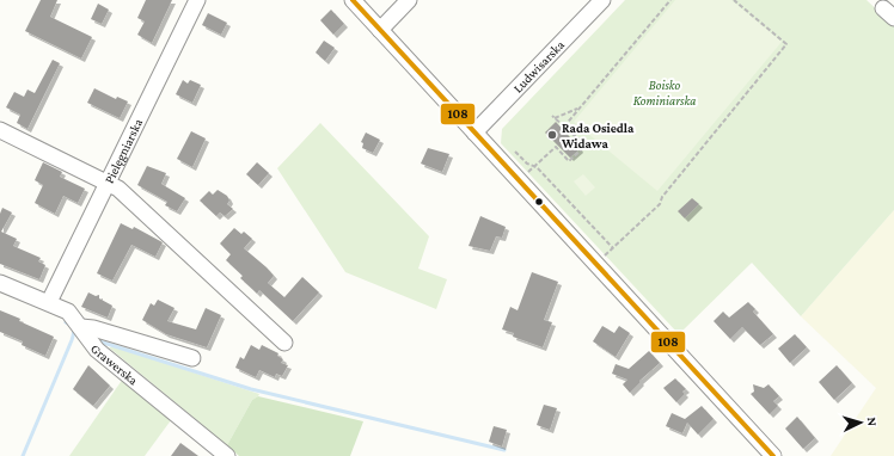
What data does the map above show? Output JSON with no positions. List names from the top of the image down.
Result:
{
  "streets": {
    "street": ["Ludwisarska", "Pielęgniarska", "Grawerska"]
  },
  "crossings": [
    ["Pielęgniarska", "Grawerska"]
  ],
  "parks": ["Boisko Kominiarska"],
  "places": ["Rada Osiedla Widawa"],
  "lines": ["transit line 108"],
  "north": "right"
}
